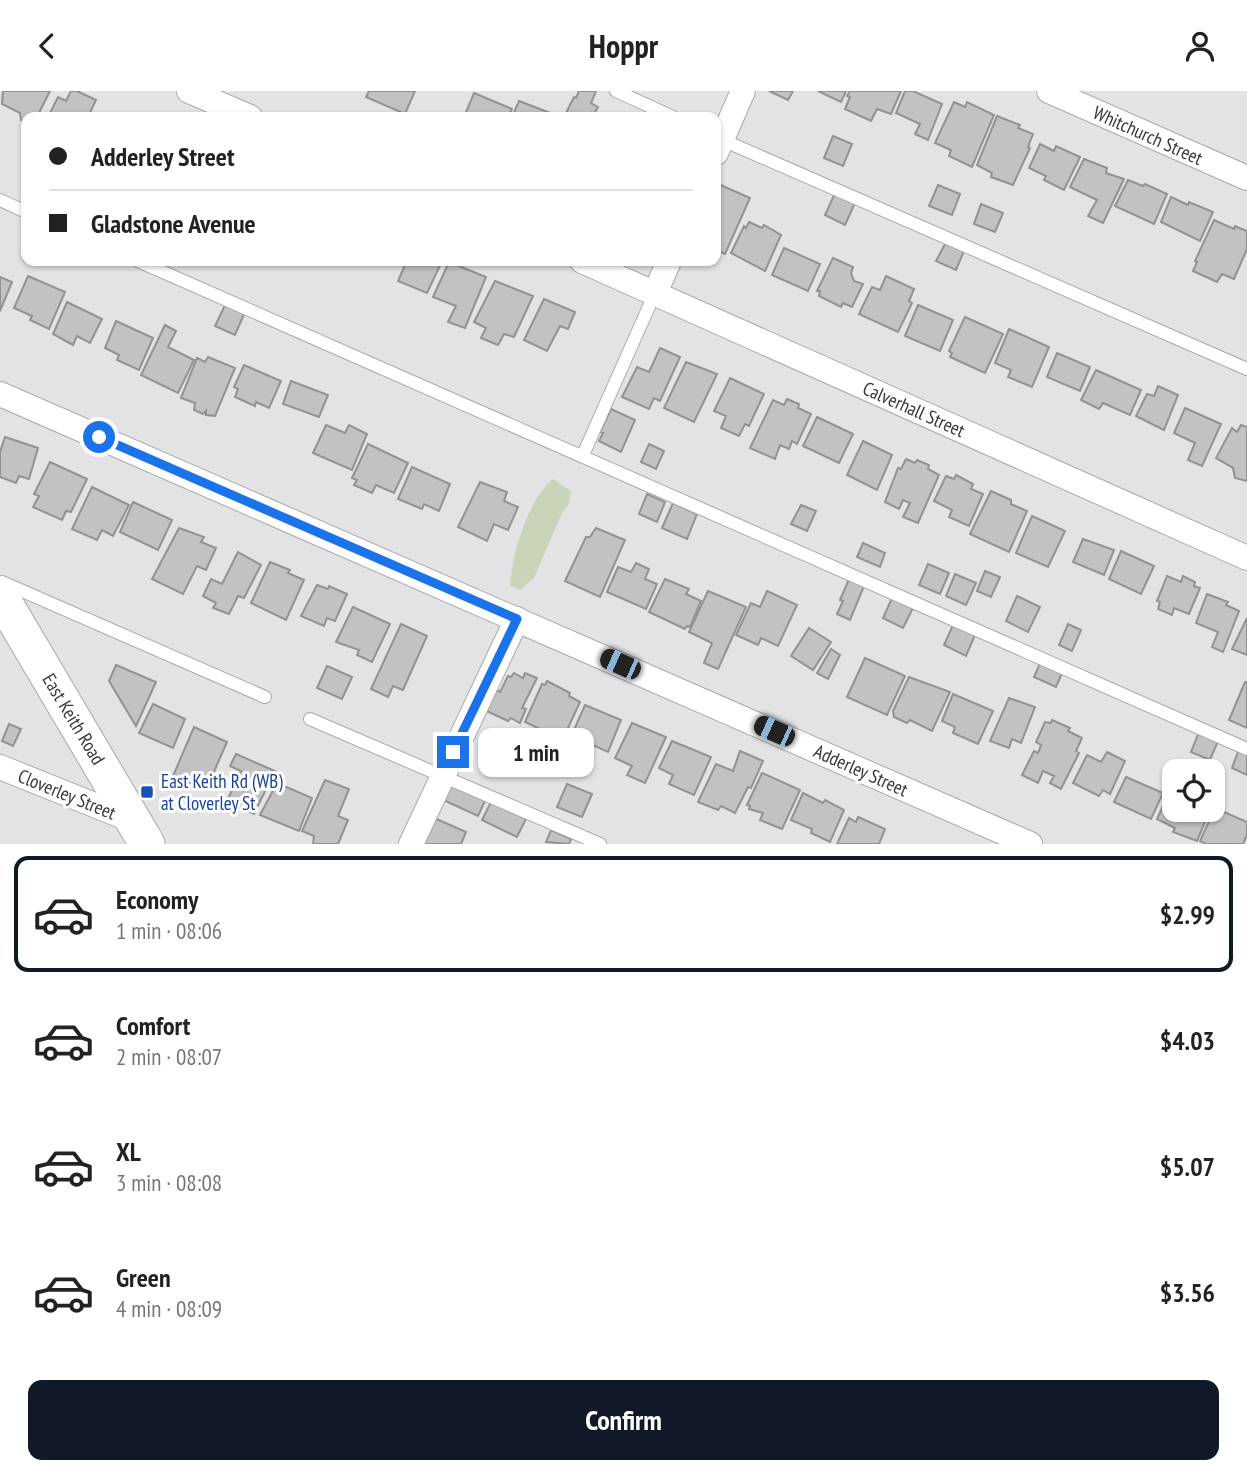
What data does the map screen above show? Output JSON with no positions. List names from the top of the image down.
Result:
{
  "streets": {
    "main road": ["East Keith Road"],
    "street": [
      "Whitchurch Street",
      "Calverhall Street",
      "Adderley Street",
      "Cloverley Street"
    ]
  },
  "crossings": [
    ["East Keith Road", "Cloverley Street"]
  ],
  "places": {
    "transit": ["East Keith Rd (WB) at Cloverley St"]
  },
  "page": {
    "header": "Hoppr",
    "banner": ["Adderley Street", "Gladstone Avenue"],
    "bubble": "1 min",
    "list": [
      {
        "name": "Economy",
        "note": "1 min · 08:06",
        "value": "$2.99"
      },
      {
        "name": "Comfort",
        "note": "2 min · 08:07",
        "value": "$4.03"
      },
      {
        "name": "XL",
        "note": "3 min · 08:08",
        "value": "$5.07"
      },
      {
        "name": "Green",
        "note": "4 min · 08:09",
        "value": "$3.56"
      }
    ],
    "buttons": "Confirm"
  }
}
